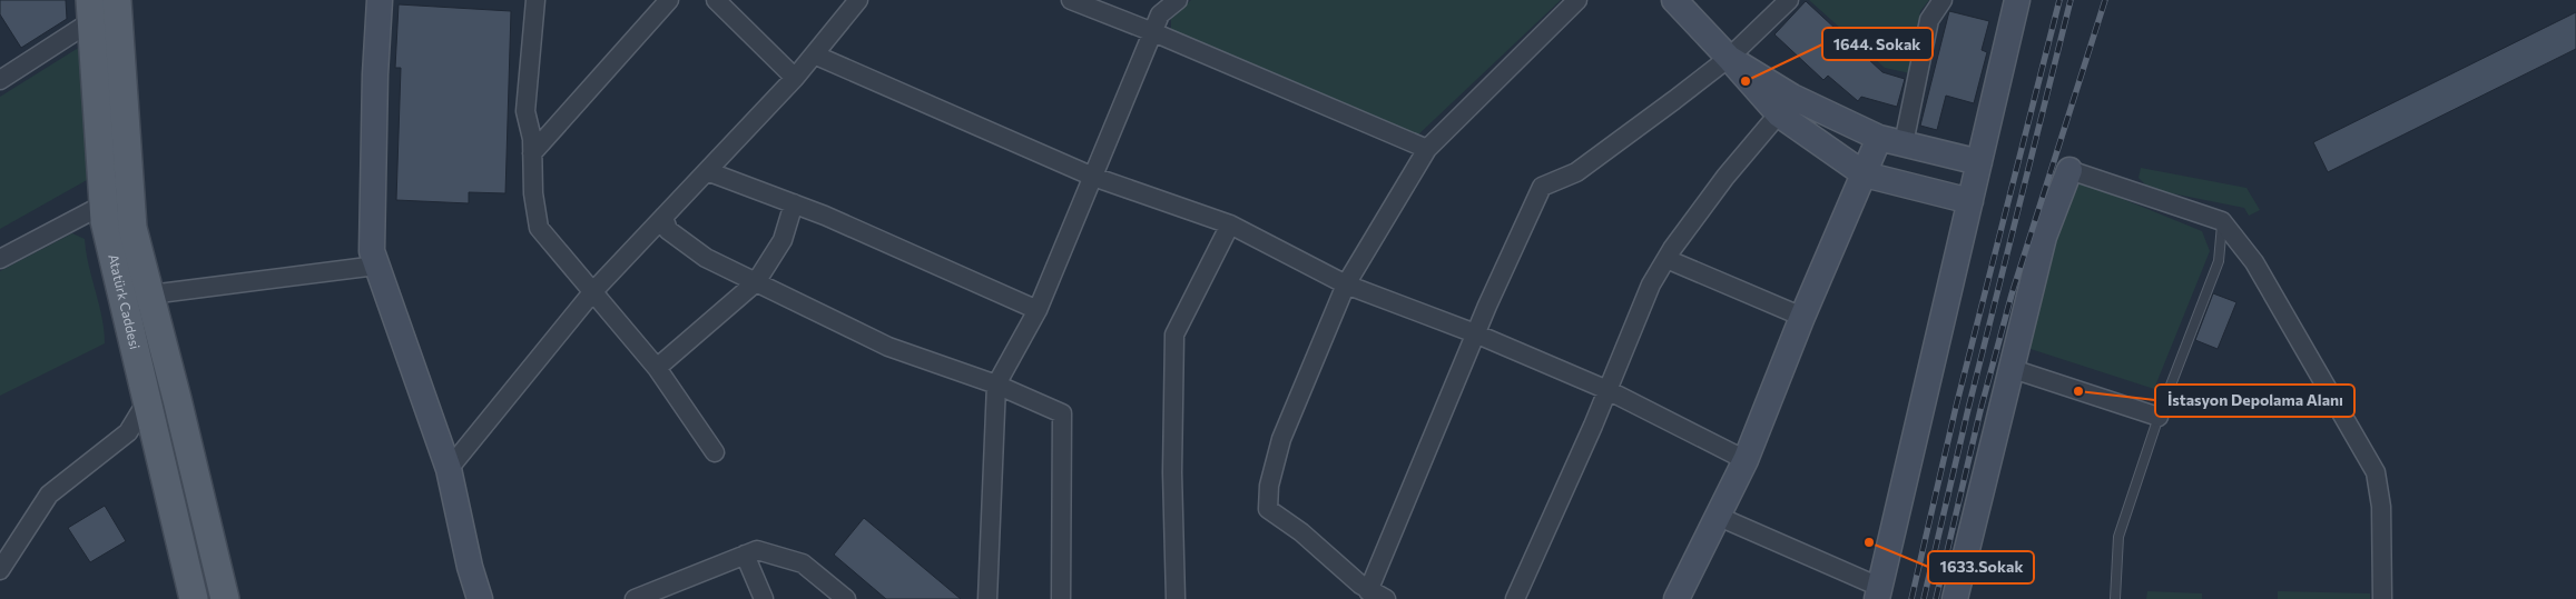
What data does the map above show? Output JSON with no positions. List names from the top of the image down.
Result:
{
  "streets": {
    "main road": ["Atatürk Caddesi"]
  },
  "places": ["1644. Sokak", "İstasyon Depolama Alanı", "1633.Sokak"]
}
